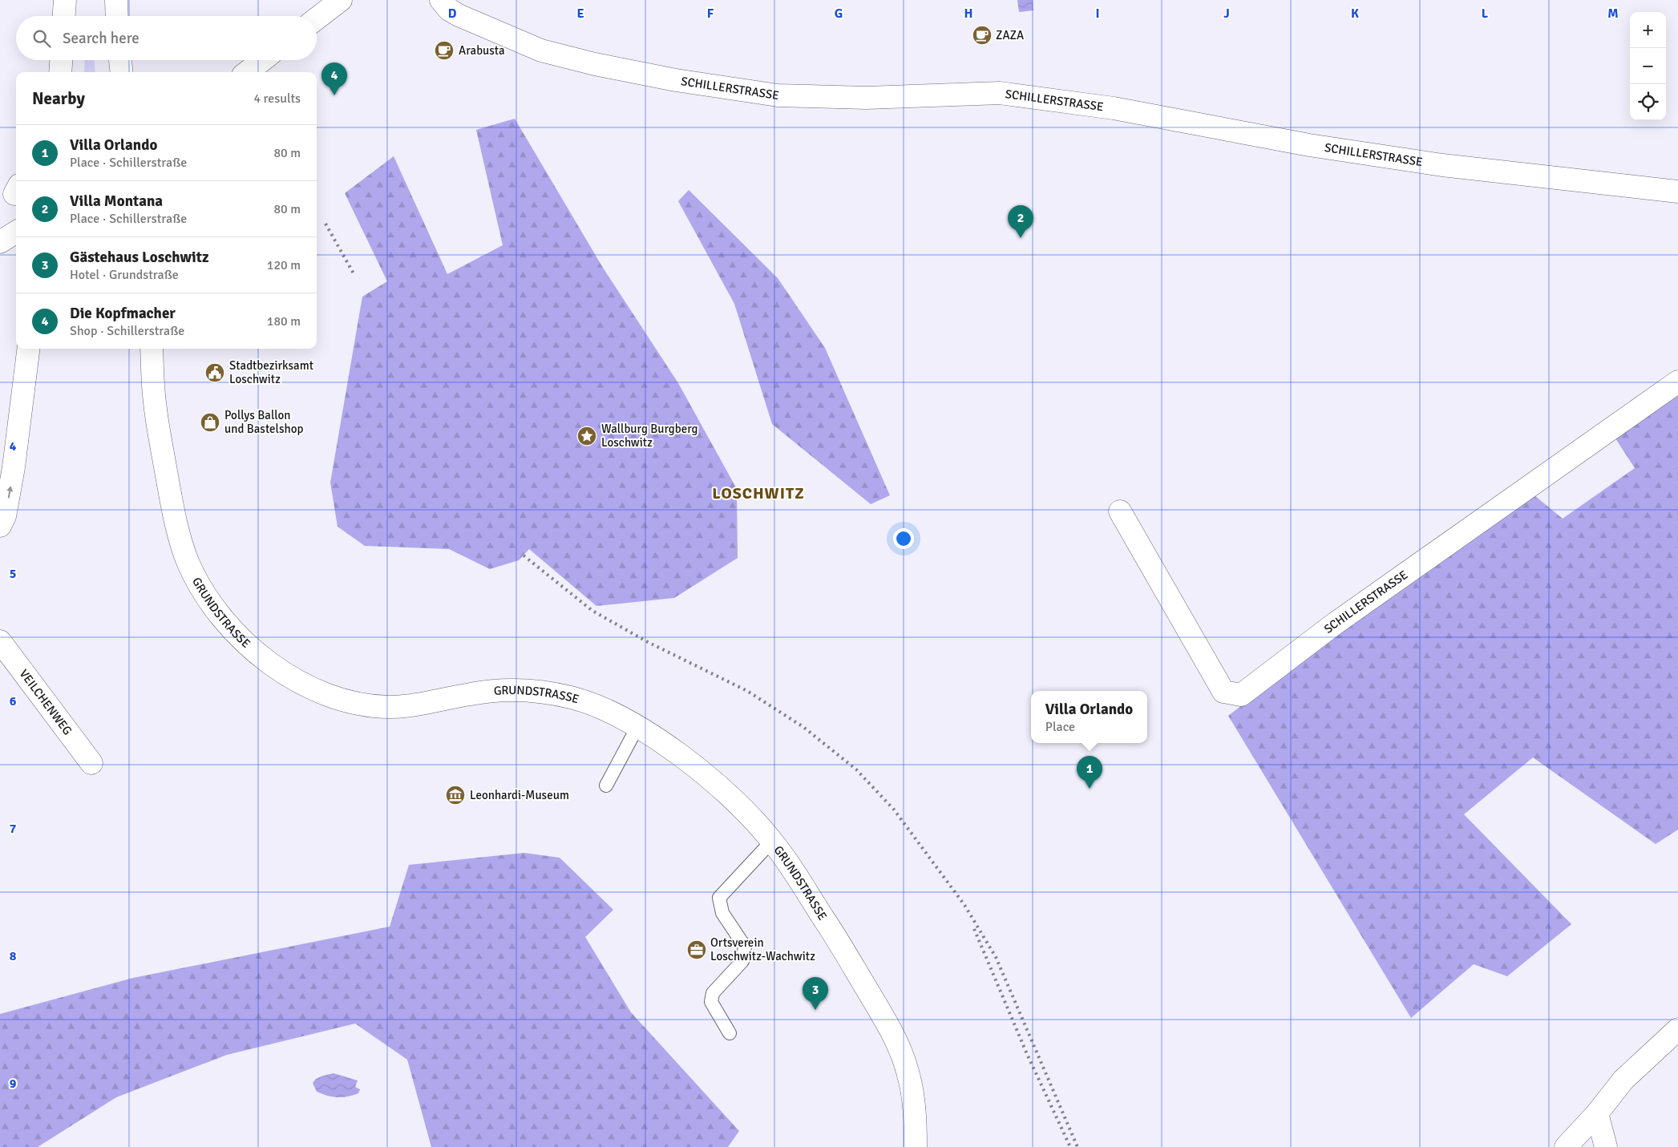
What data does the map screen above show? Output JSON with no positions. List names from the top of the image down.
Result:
{
  "streets": {
    "street": ["SCHILLERSTRASSE", "GRUNDSTRASSE", "VEILCHENWEG"]
  },
  "districts": ["LOSCHWITZ"],
  "places": {
    "cafe": ["ZAZA", "Arabusta"],
    "public building": ["Stadtbezirksamt Loschwitz"],
    "shop": ["Pollys Ballon und Bastelshop"],
    "place": ["Wallburg Burgberg Loschwitz"],
    "museum": ["Leonhardi-Museum"],
    "office": ["Ortsverein Loschwitz-Wachwitz"]
  },
  "page": {
    "map_buttons": ["+", "−"],
    "search": "Search here",
    "pins": [
      "4",
      "2",
      "1",
      "3"
    ],
    "heading": ["Nearby", "4 results"],
    "list": [
      {
        "mark": "1",
        "name": "Villa Orlando",
        "note": "Place · Schillerstraße",
        "value": "80 m"
      },
      {
        "mark": "2",
        "name": "Villa Montana",
        "note": "Place · Schillerstraße",
        "value": "80 m"
      },
      {
        "mark": "3",
        "name": "Gästehaus Loschwitz",
        "note": "Hotel · Grundstraße",
        "value": "120 m"
      },
      {
        "mark": "4",
        "name": "Die Kopfmacher",
        "note": "Shop · Schillerstraße",
        "value": "180 m"
      }
    ],
    "popup": ["Villa Orlando", "Place"]
  },
  "grid": {
    "columns": [
      "D",
      "E",
      "F",
      "G",
      "H",
      "I",
      "J",
      "K",
      "L",
      "M"
    ],
    "rows": [
      "4",
      "5",
      "6",
      "7",
      "8",
      "9"
    ]
  }
}
